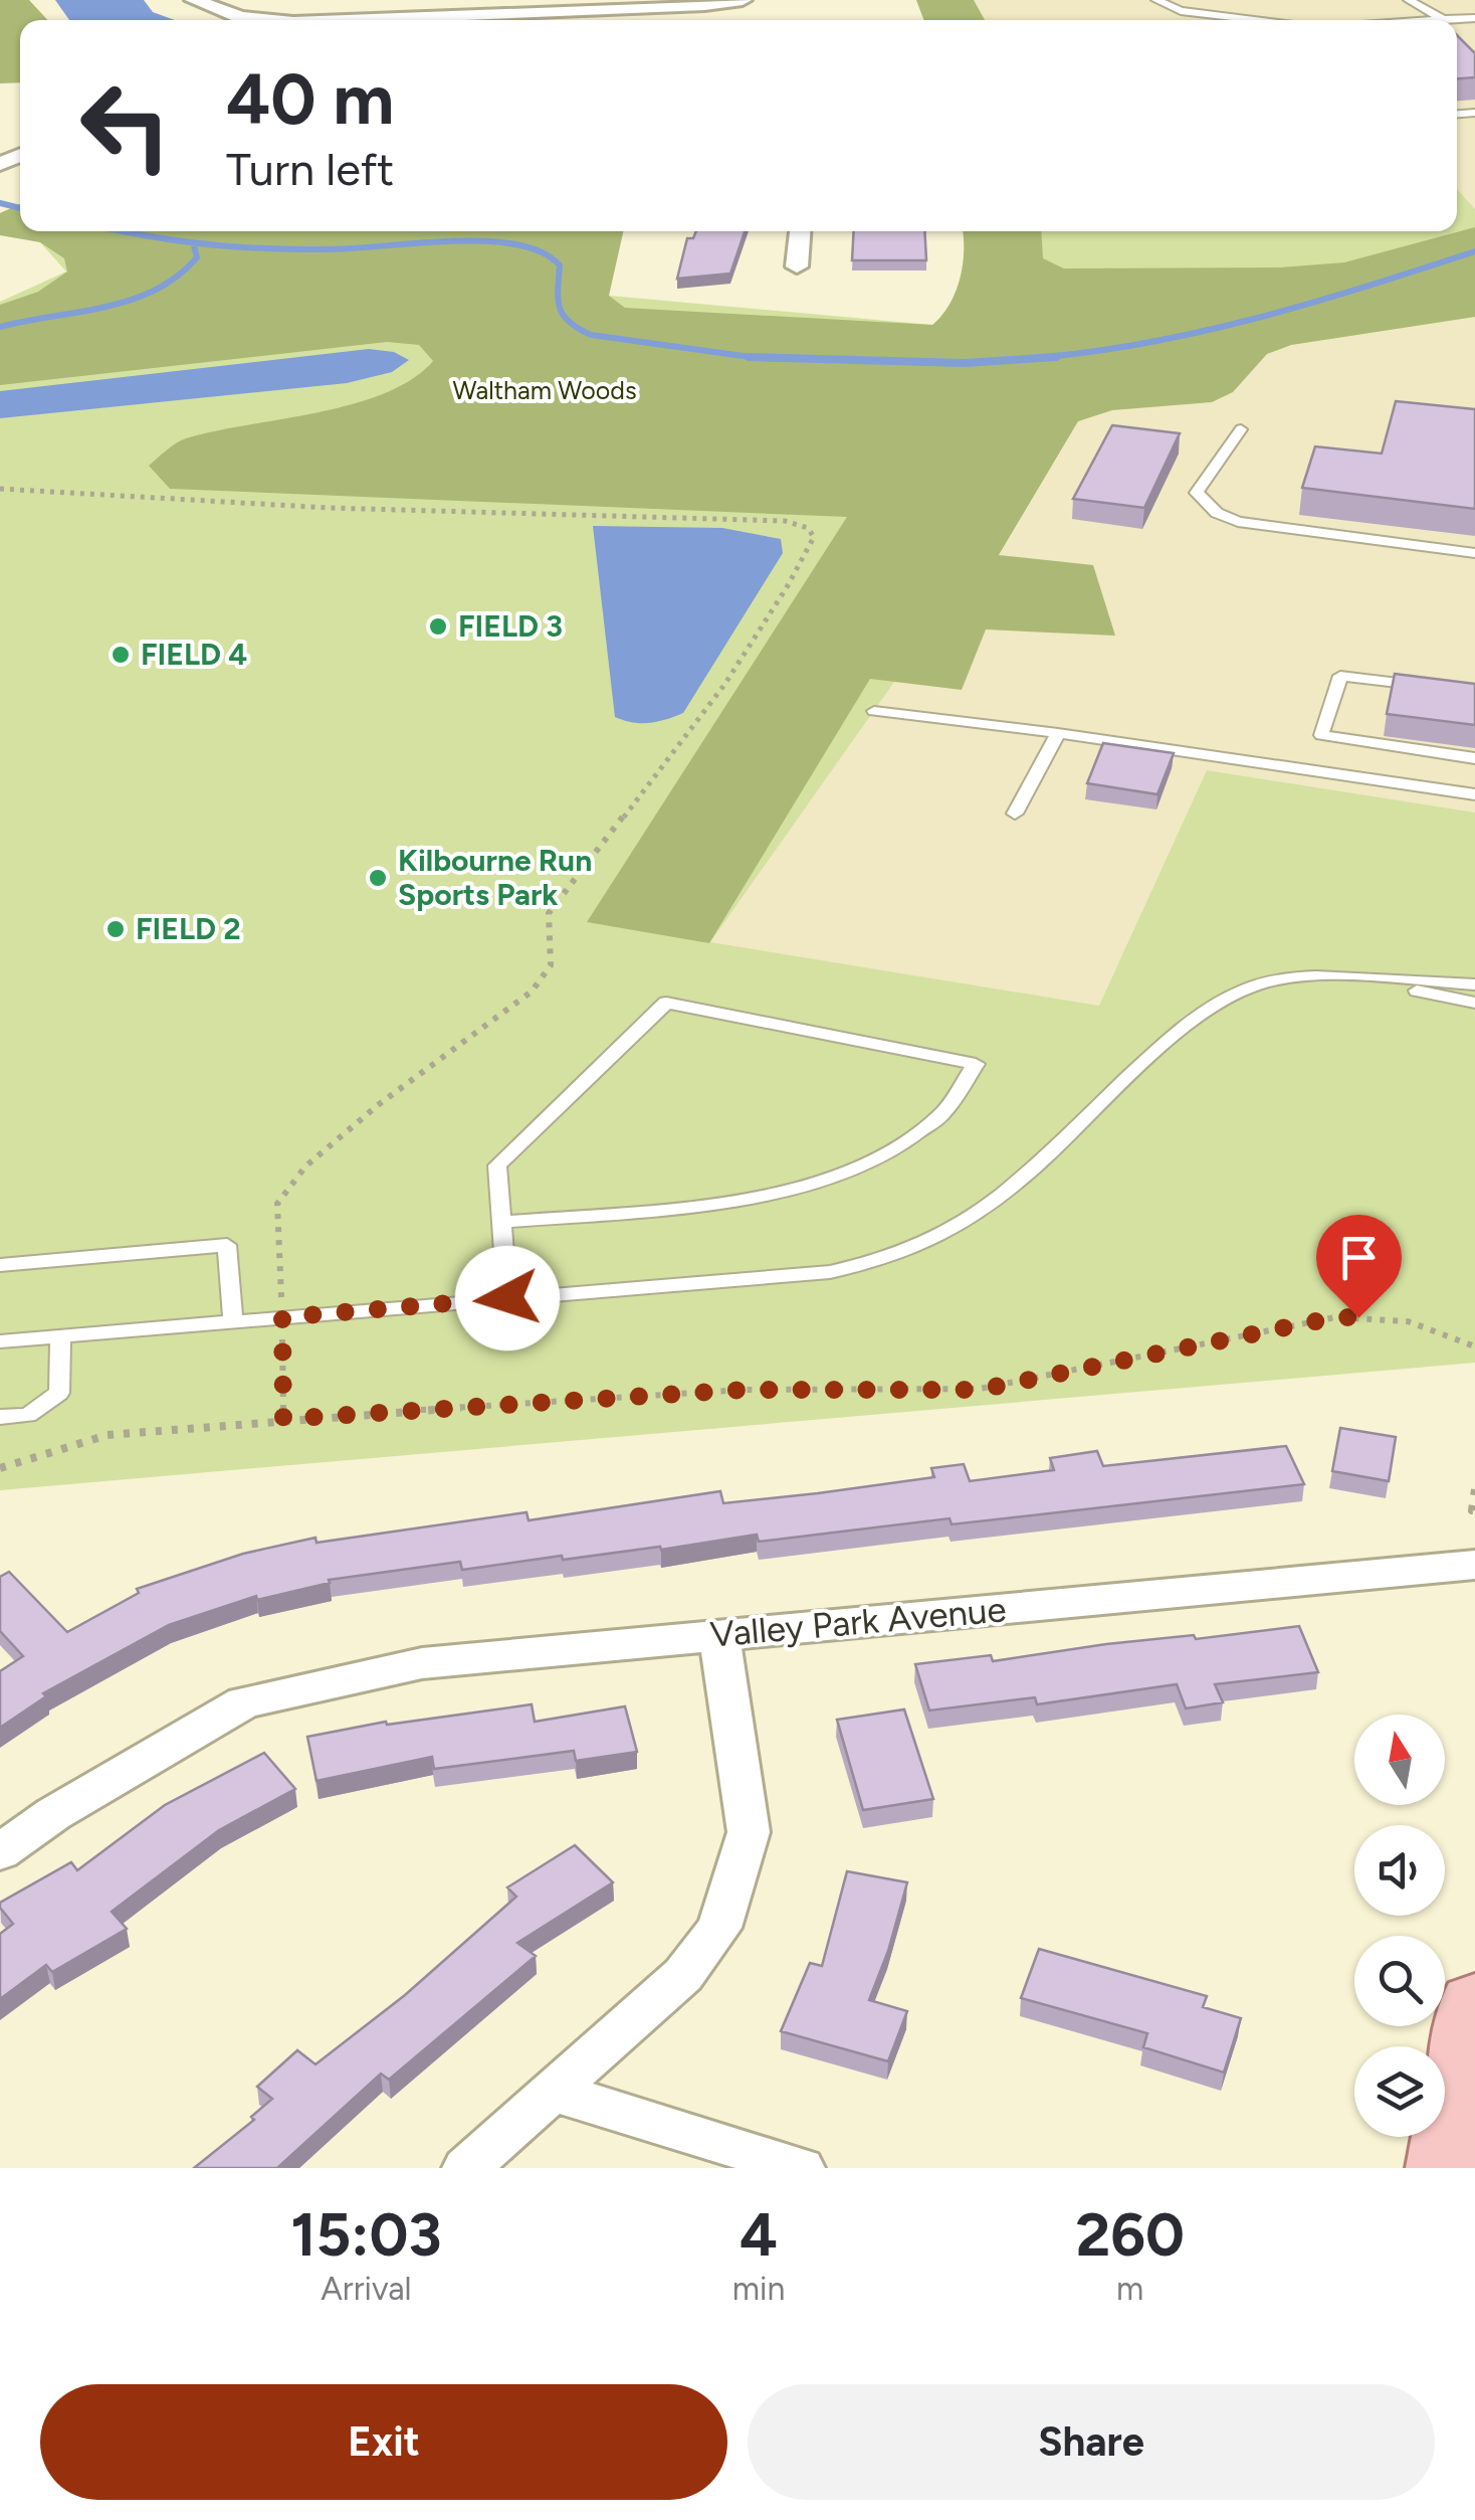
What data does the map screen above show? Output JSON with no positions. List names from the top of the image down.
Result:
{
  "streets": {
    "street": ["Valley Park Avenue"]
  },
  "parks": ["Waltham Woods"],
  "places": [
    "FIELD 3",
    "FIELD 4",
    "Kilbourne Run Sports Park",
    "FIELD 2"
  ],
  "north": "top",
  "page": {
    "turn": ["40 m", "Turn left"],
    "eta": [
      "15:03",
      "Arrival",
      "4",
      "min",
      "260",
      "m"
    ],
    "buttons": ["Exit", "Share"]
  }
}
